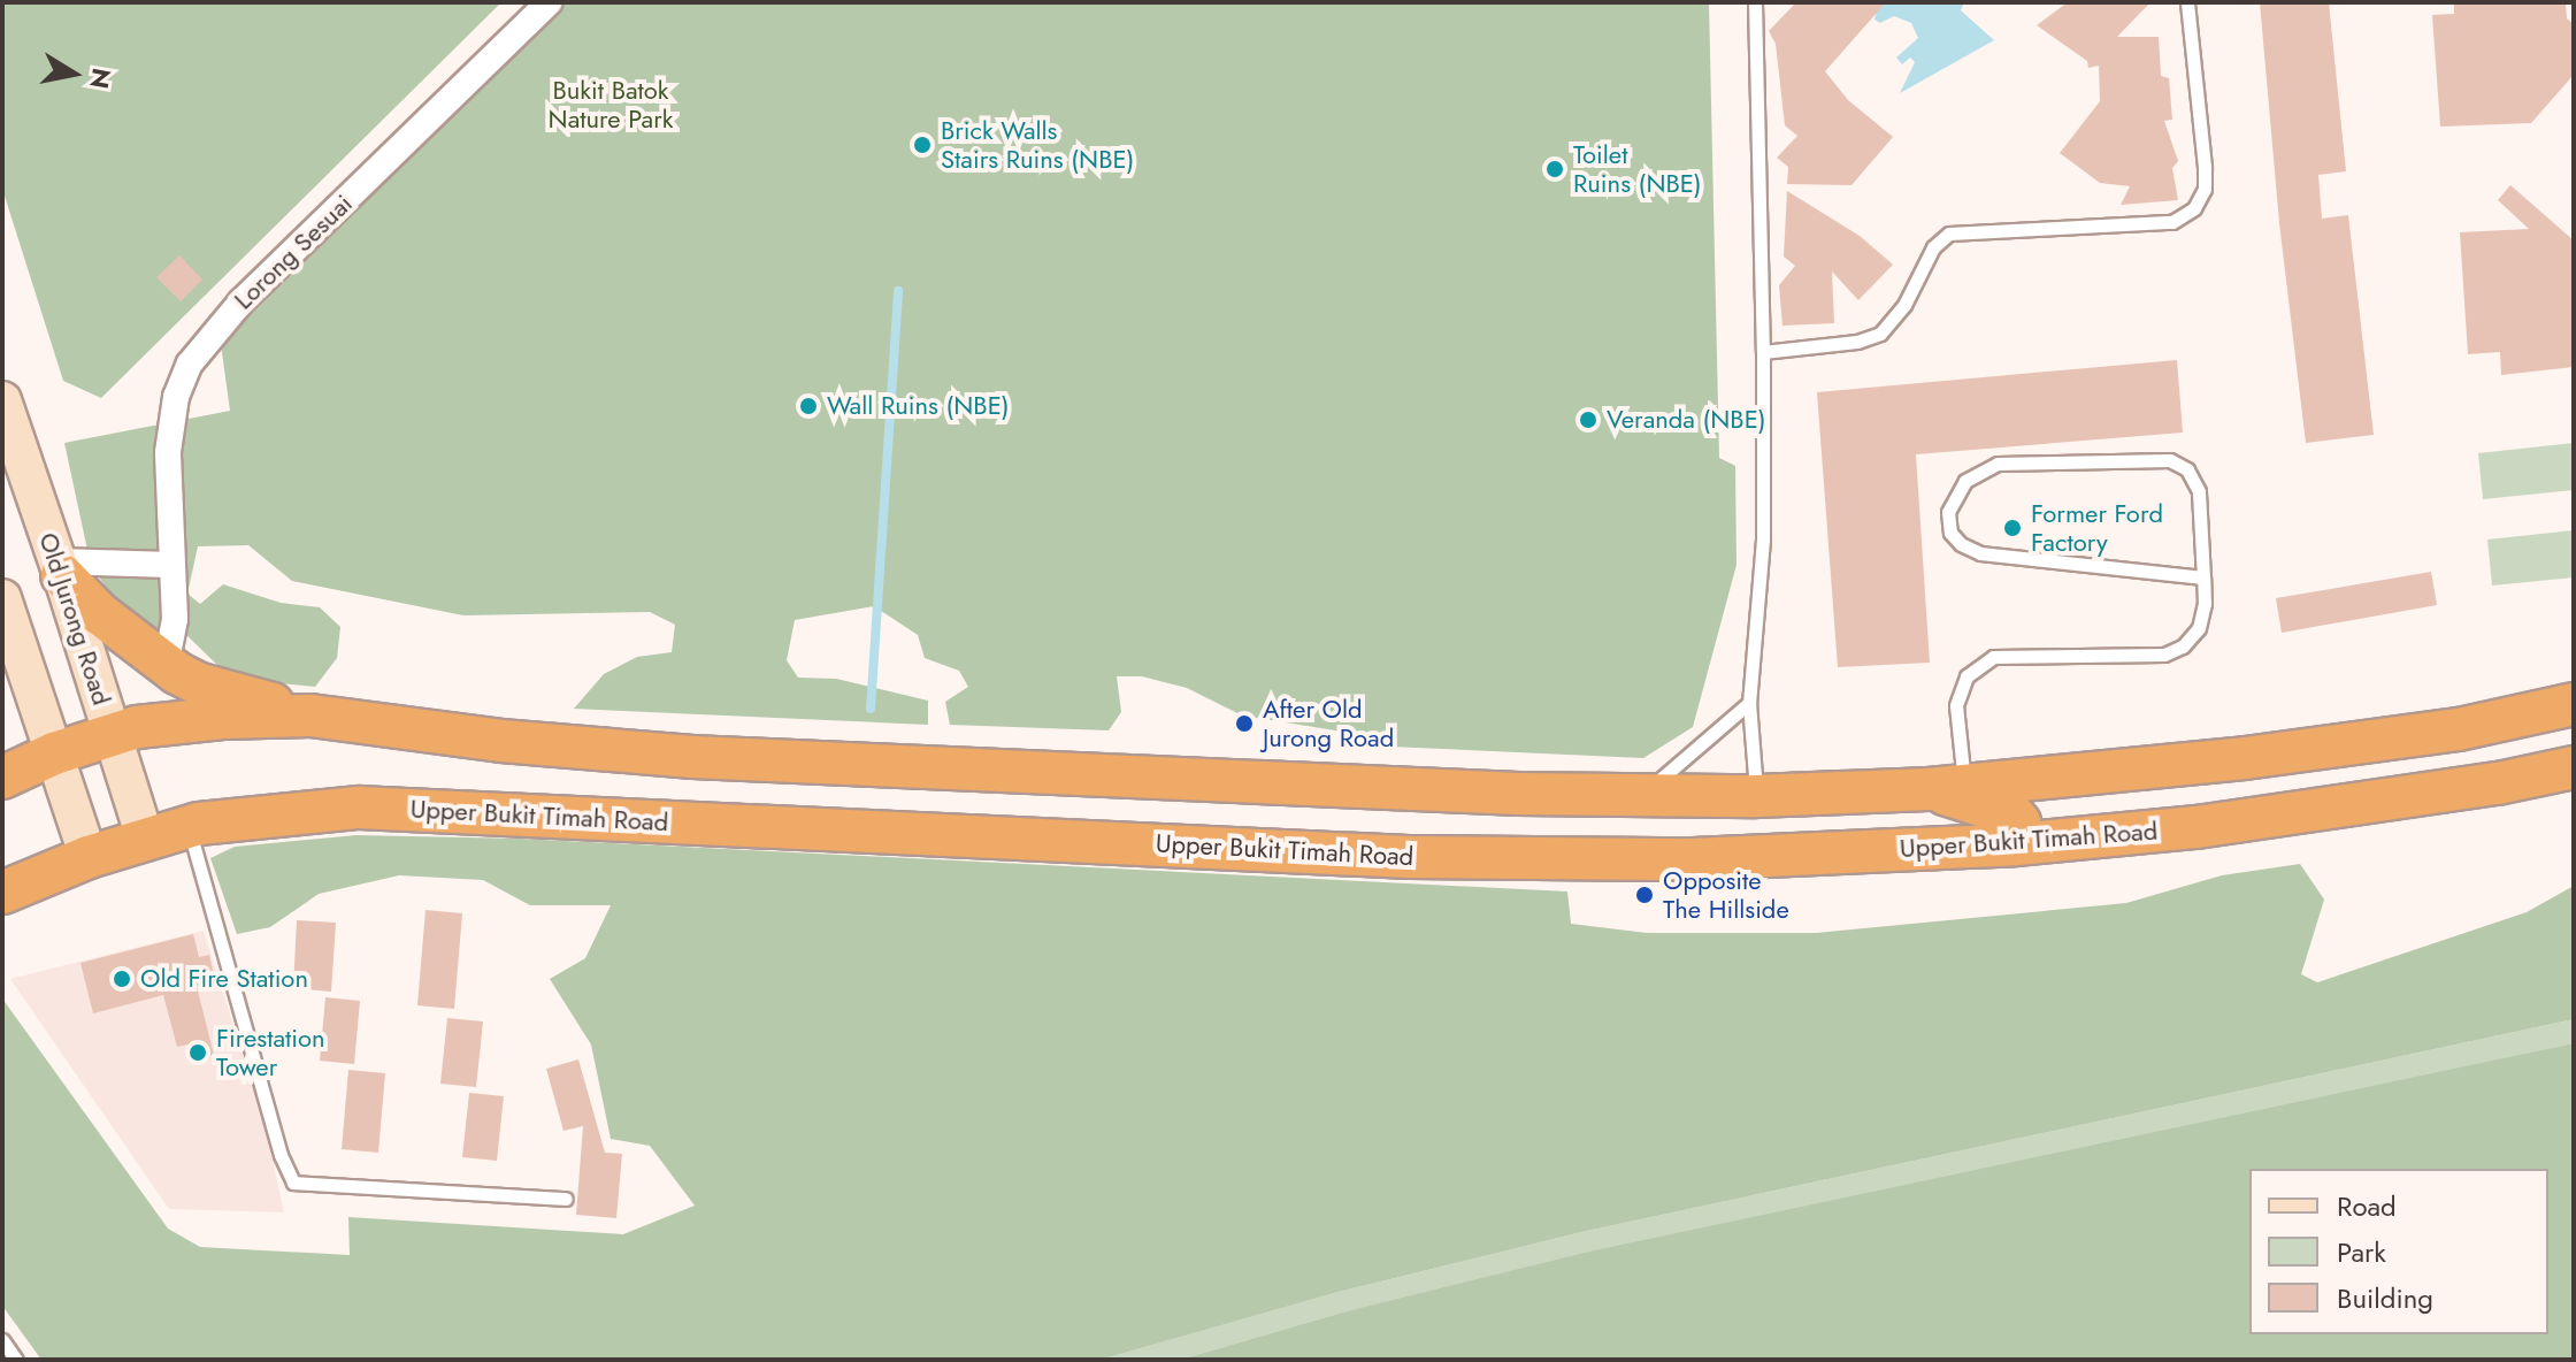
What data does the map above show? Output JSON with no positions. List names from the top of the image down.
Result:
{
  "streets": {
    "highway": ["Upper Bukit Timah Road"],
    "main road": ["Old Jurong Road"],
    "street": ["Lorong Sesuai"]
  },
  "crossings": [
    ["Old Jurong Road", "Upper Bukit Timah Road"]
  ],
  "parks": ["Bukit Batok Nature Park"],
  "places": [
    "Brick Walls Stairs Ruins (NBE)",
    "Toilet Ruins (NBE)",
    "Wall Ruins (NBE)",
    "Veranda (NBE)",
    "Former Ford Factory",
    "After Old Jurong Road",
    "Opposite The Hillside",
    "Old Fire Station",
    "Firestation Tower"
  ],
  "legend": ["Road", "Park", "Building"],
  "north": "right"
}
